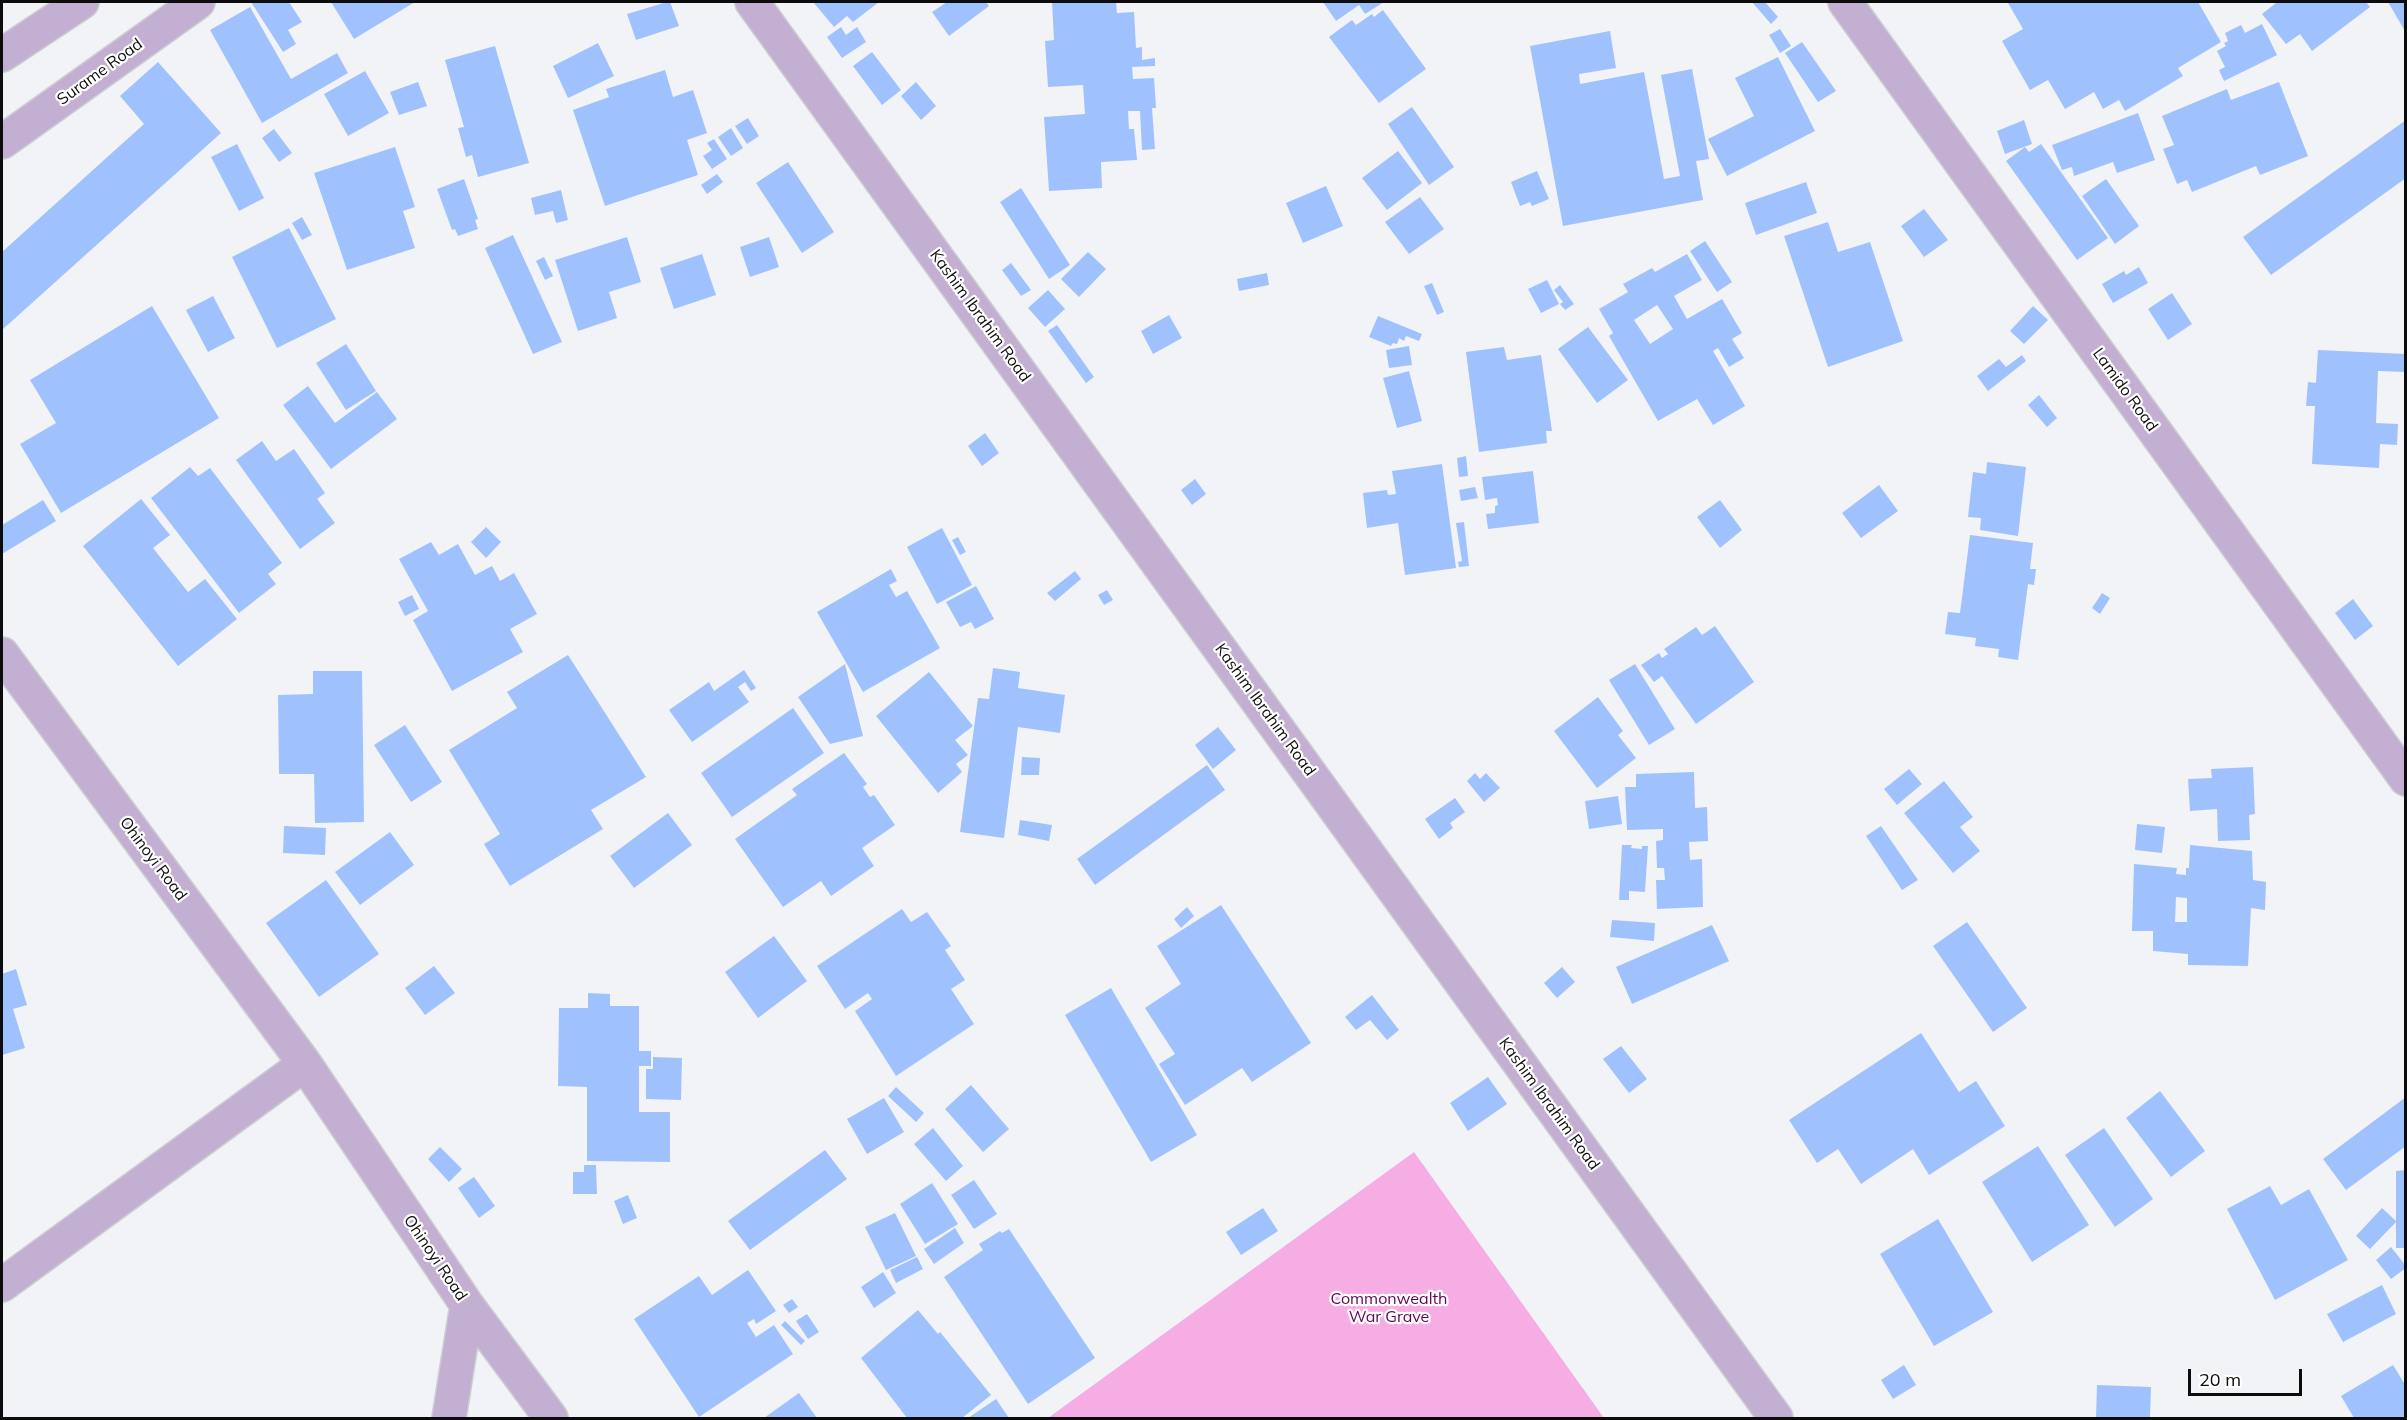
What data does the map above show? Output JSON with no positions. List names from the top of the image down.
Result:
{
  "streets": {
    "street": [
      "Surame Road",
      "Kashim Ibrahim Road",
      "Lamido Road",
      "Ohinoyi Road"
    ]
  },
  "parks": ["Commonwealth War Grave"],
  "scale_bar": "20 m"
}
